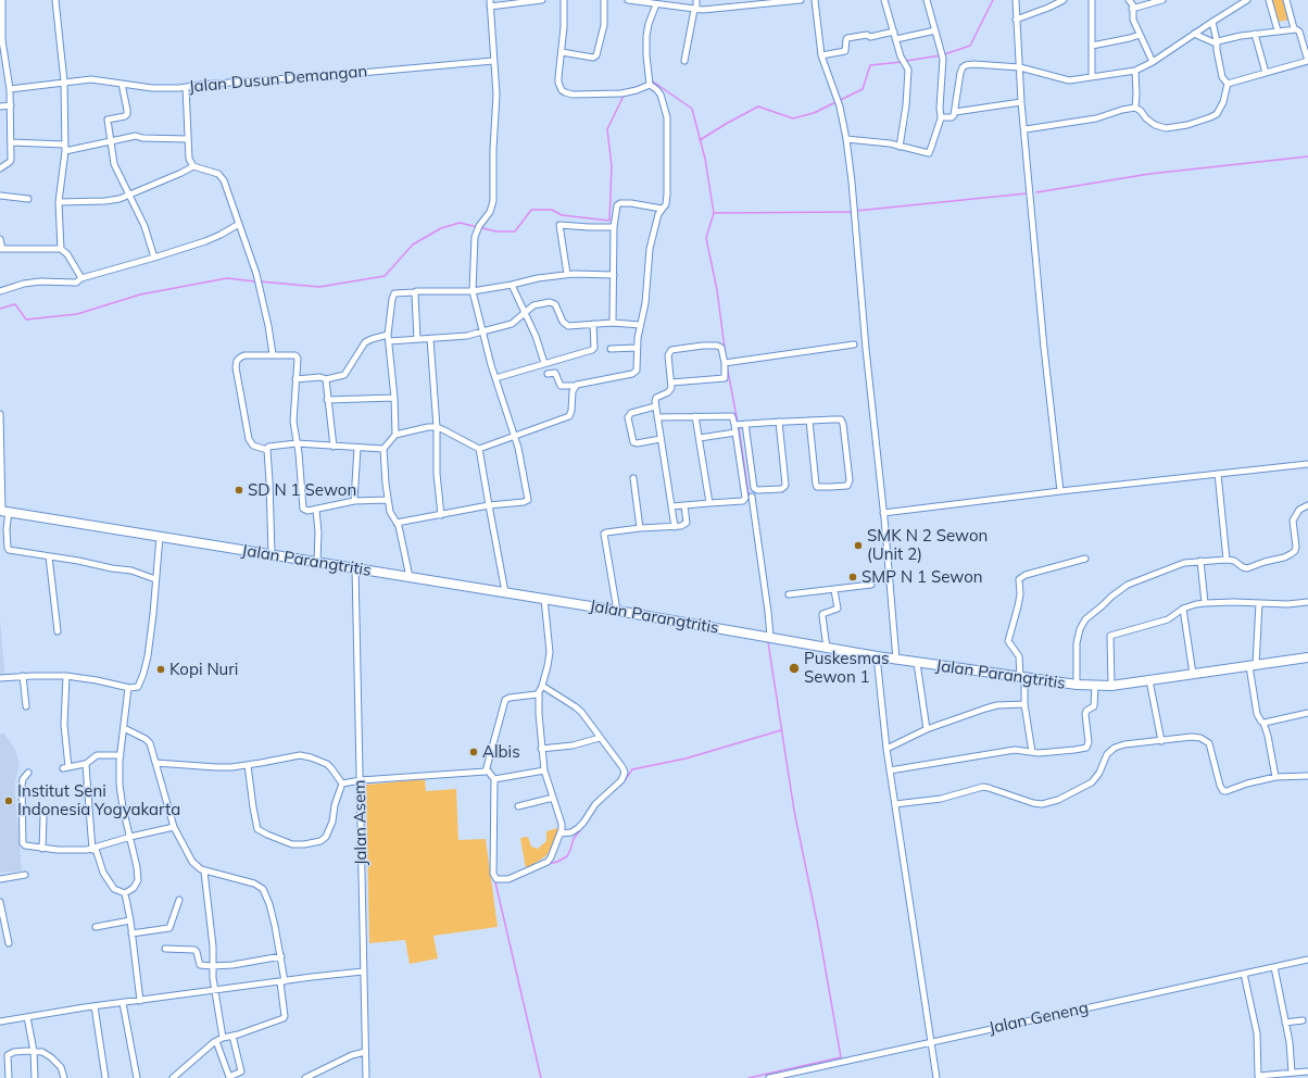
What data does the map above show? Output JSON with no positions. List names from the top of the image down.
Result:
{
  "streets": {
    "main road": ["Jalan Parangtritis"],
    "street": ["Jalan Dusun Demangan", "Jalan Asem", "Jalan Geneng"]
  },
  "crossings": [
    ["Jalan Parangtritis", "Jalan Asem"]
  ],
  "places": [
    "SD N 1 Sewon",
    "SMK N 2 Sewon (Unit 2)",
    "SMP N 1 Sewon",
    "Puskesmas Sewon 1",
    "Kopi Nuri",
    "Albis",
    "Institut Seni Indonesia Yogyakarta"
  ]
}
